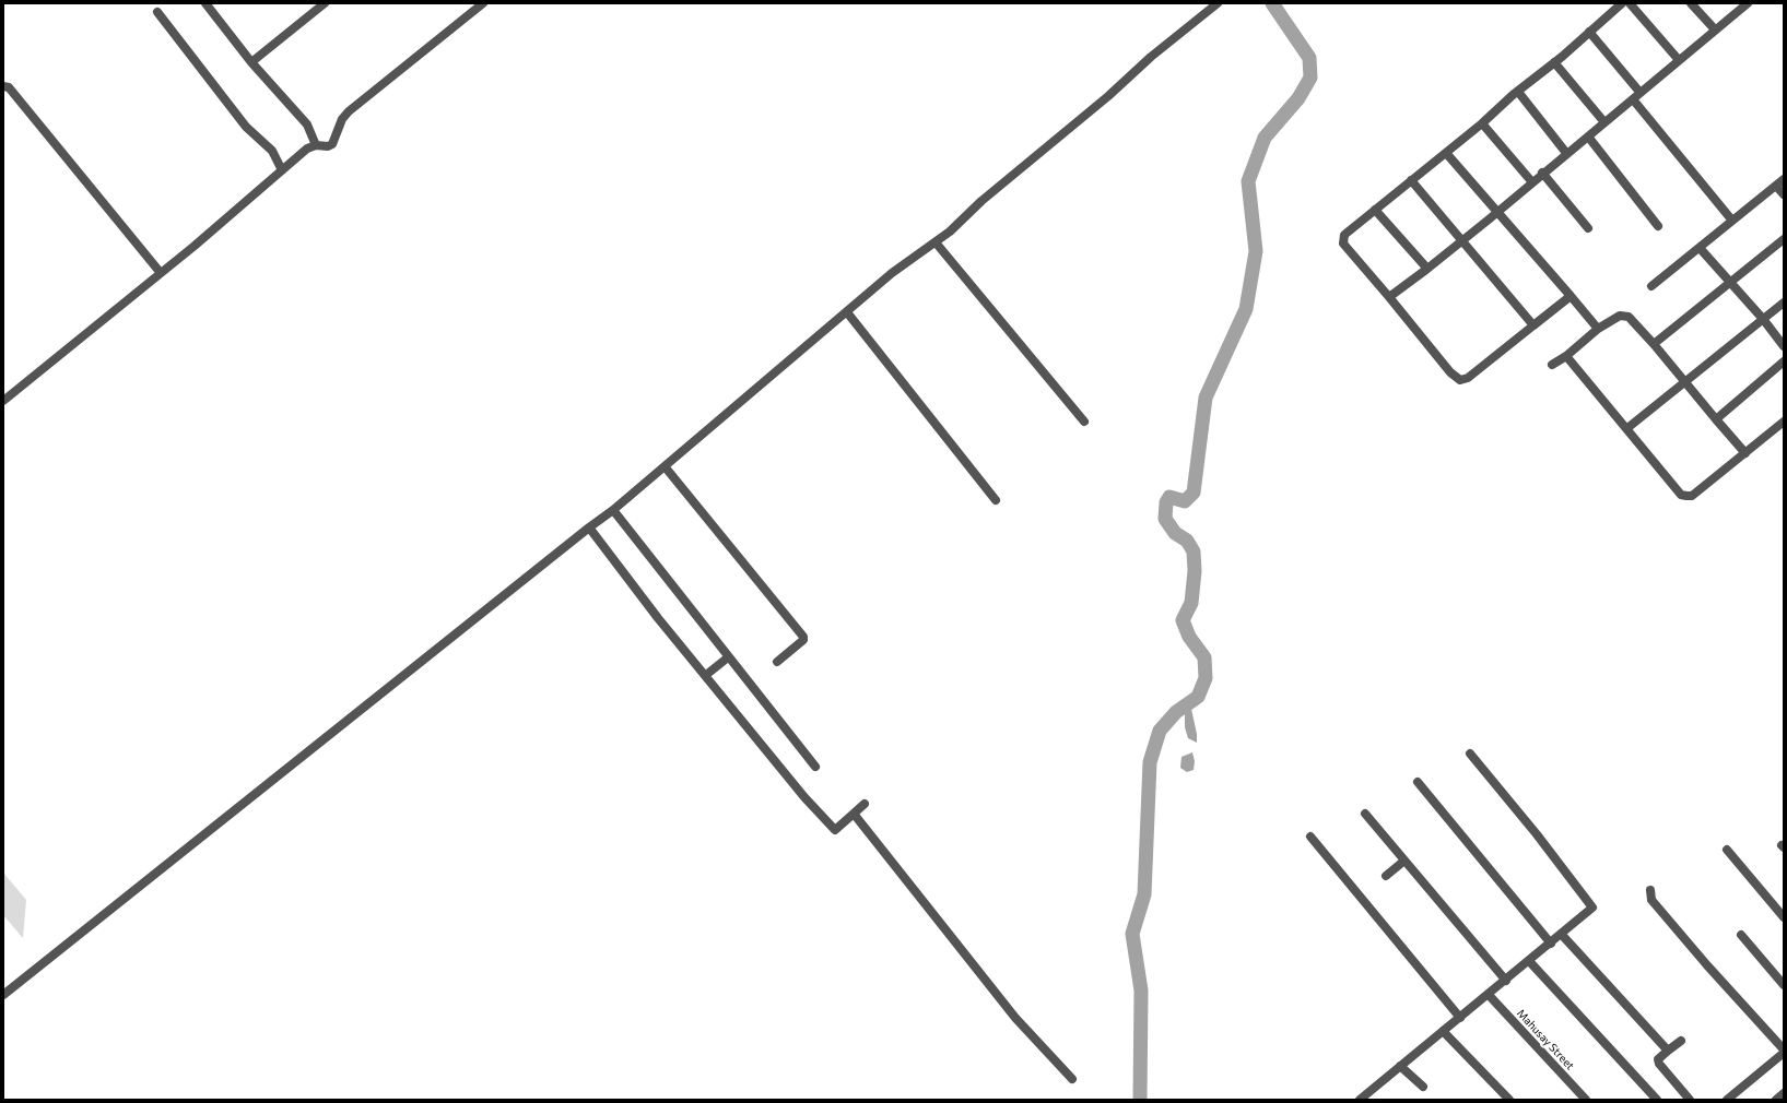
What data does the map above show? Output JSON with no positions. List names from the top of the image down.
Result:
{
  "streets": {
    "street": ["Mahusay Street"]
  }
}
